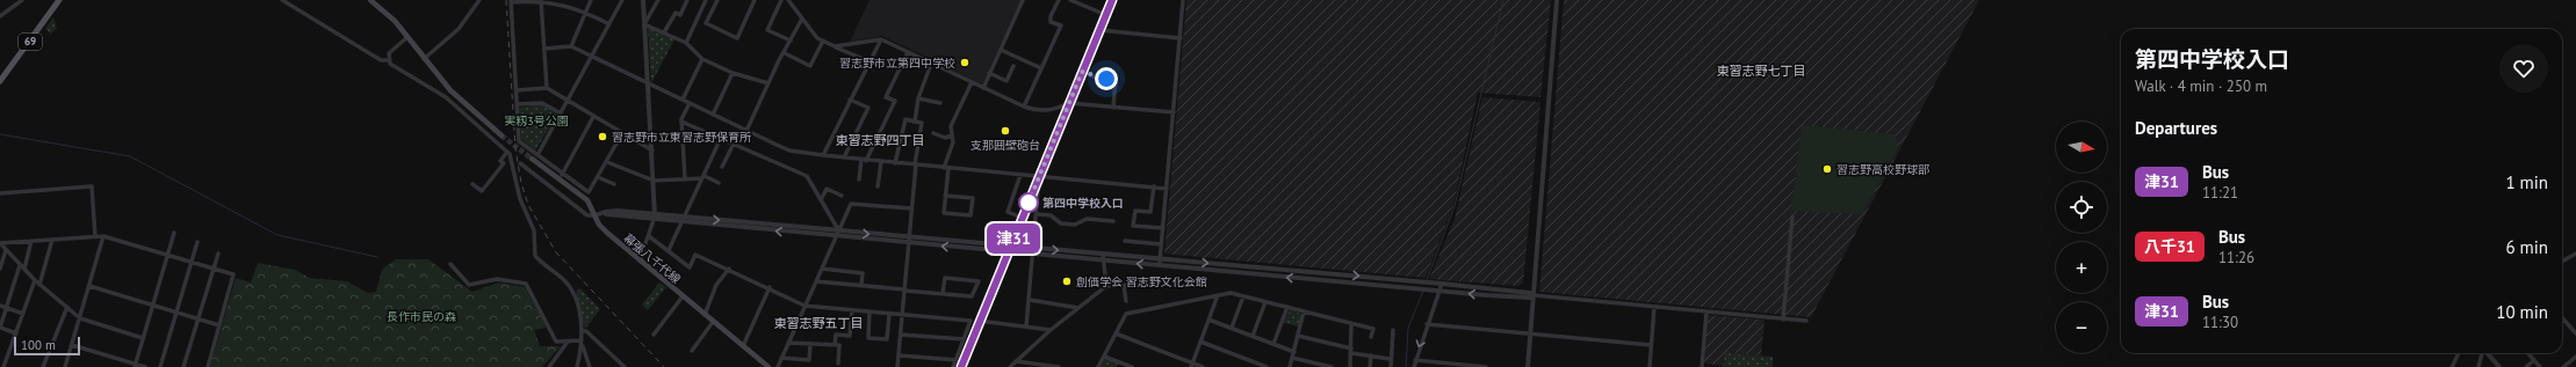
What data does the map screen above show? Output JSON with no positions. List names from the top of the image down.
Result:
{
  "streets": {
    "main road": ["69", "幕張八千代線"]
  },
  "districts": ["東習志野七丁目", "東習志野四丁目", "東習志野五丁目"],
  "parks": ["実籾3号公園", "長作市民の森"],
  "places": [
    "習志野市立第四中学校",
    "支那囲壁砲台",
    "習志野市立東習志野保育所",
    "習志野高校野球部",
    "第四中学校入口",
    "創価学会 習志野文化会館"
  ],
  "lines": ["bus line 津31"],
  "scale_bar": "100 m",
  "north": "right",
  "page": {
    "on_map": "津31",
    "heading": [
      ["第四中学校入口", "Walk · 4 min · 250 m"],
      "Departures"
    ],
    "map_buttons": ["+", "−"],
    "list": [
      {
        "mark": "津31",
        "name": "Bus",
        "note": "11:21",
        "value": "1 min"
      },
      {
        "mark": "八千31",
        "name": "Bus",
        "note": "11:26",
        "value": "6 min"
      },
      {
        "mark": "津31",
        "name": "Bus",
        "note": "11:30",
        "value": "10 min"
      }
    ],
    "scale": "100 m"
  }
}
